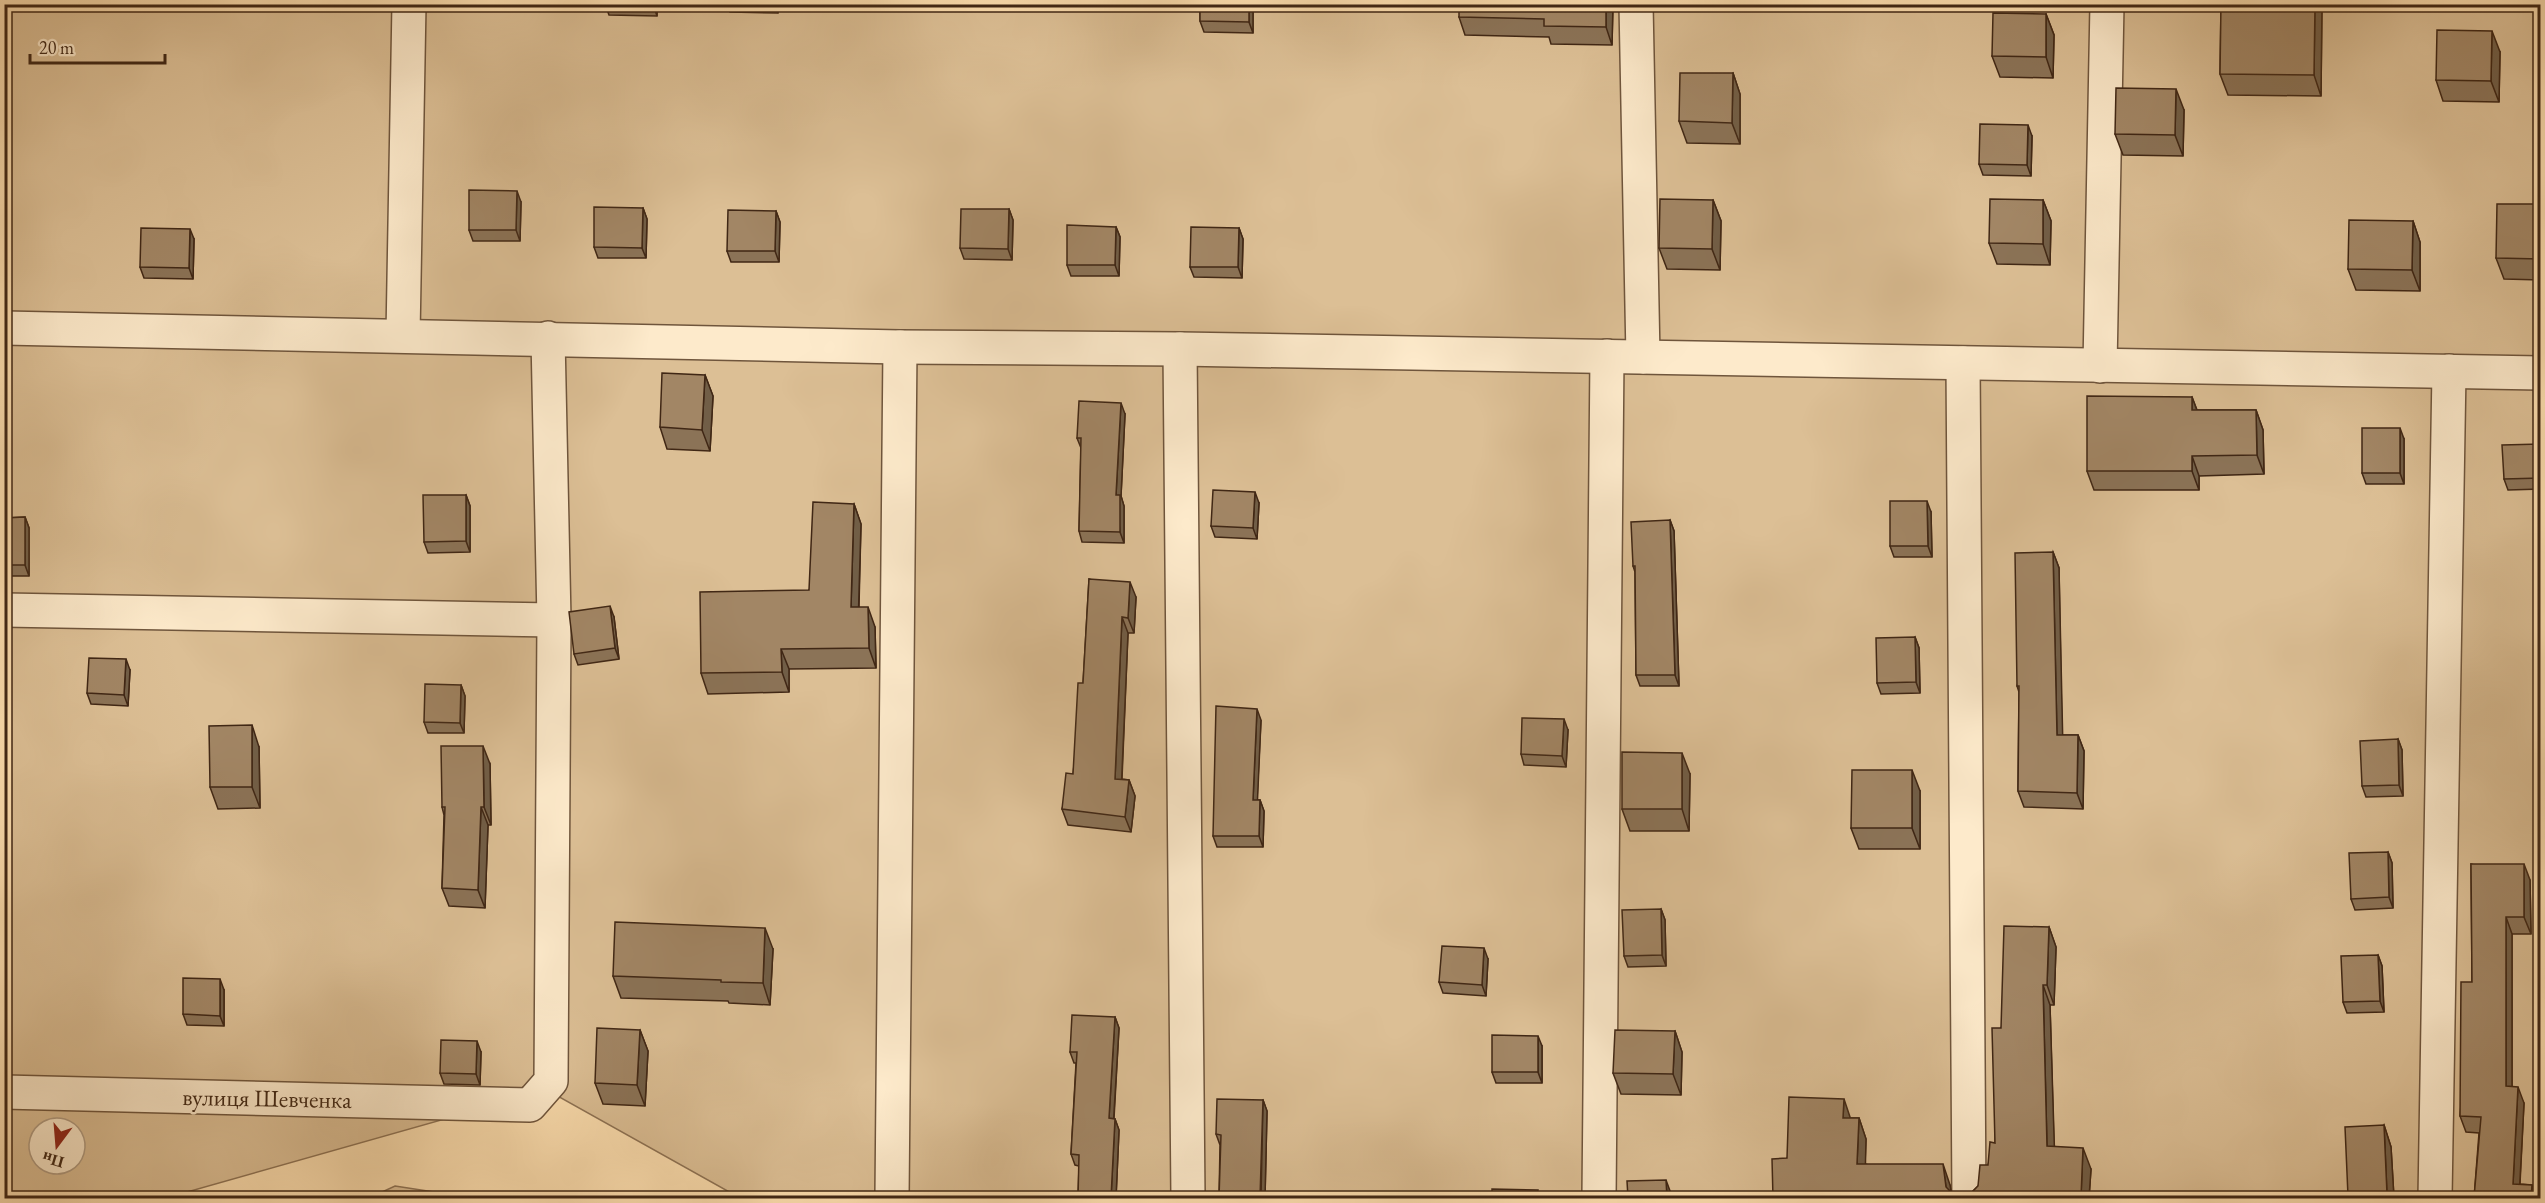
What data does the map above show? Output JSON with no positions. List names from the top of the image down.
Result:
{
  "streets": {
    "street": ["вулиця Шевченка"]
  },
  "scale_bar": "20 m",
  "north": "bottom"
}
